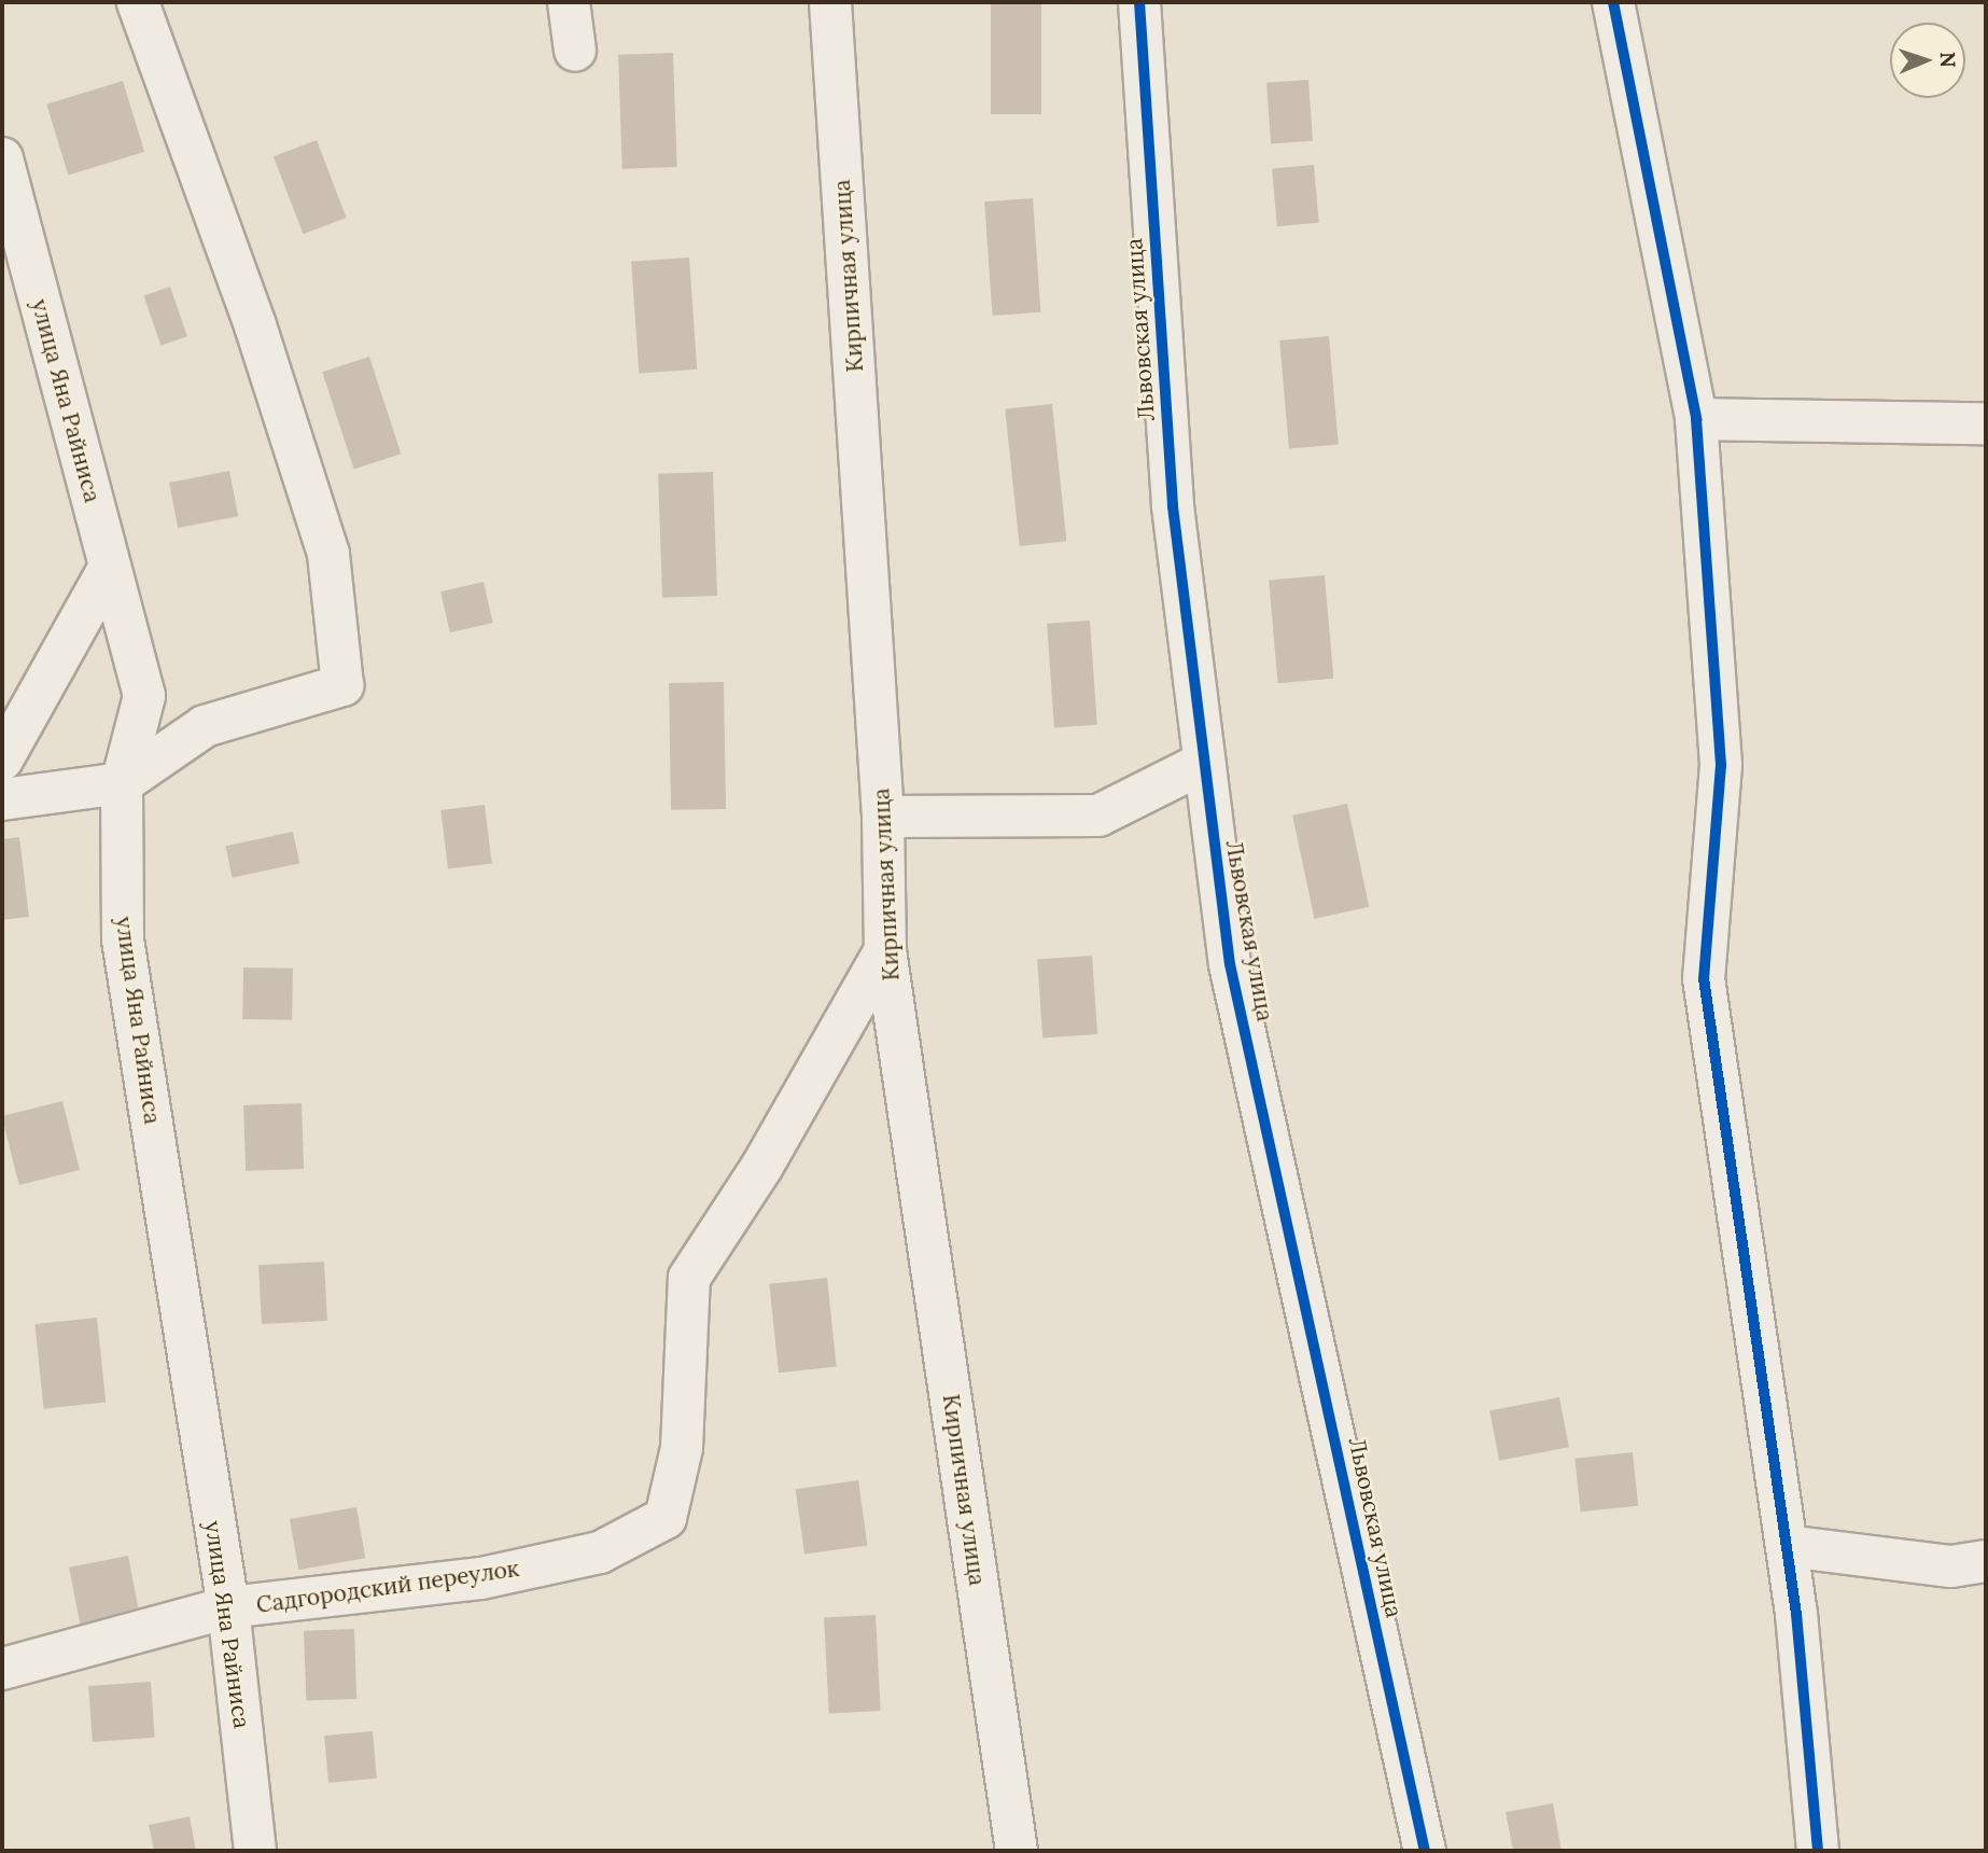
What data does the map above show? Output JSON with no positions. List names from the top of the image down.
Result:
{
  "streets": {
    "street": [
      "Кирпичная улица",
      "Львовская улица",
      "улица Яна Райниса",
      "Садгородский переулок"
    ]
  },
  "crossings": [
    ["Кирпичная улица", "Садгородский переулок"],
    ["улица Яна Райниса", "Садгородский переулок"]
  ],
  "north": "right"
}
